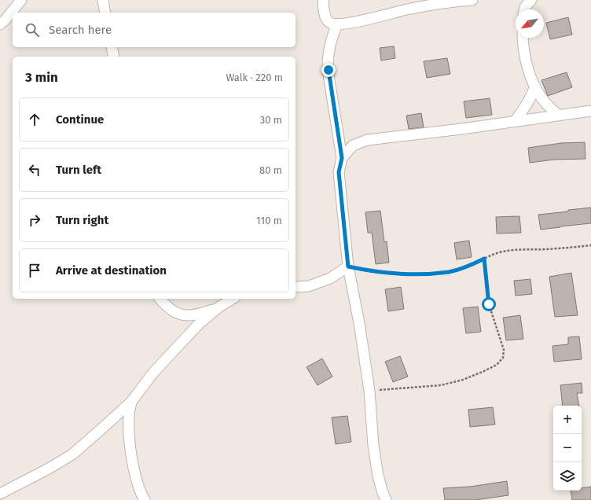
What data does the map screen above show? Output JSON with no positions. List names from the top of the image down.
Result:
{
  "north": "bottom left",
  "page": {
    "search": "Search here",
    "heading": ["3 min", "Walk · 220 m"],
    "list": [
      ["Continue", "30 m"],
      ["Turn left", "80 m"],
      ["Turn right", "110 m"],
      "Arrive at destination"
    ],
    "map_buttons": ["+", "−"]
  }
}
